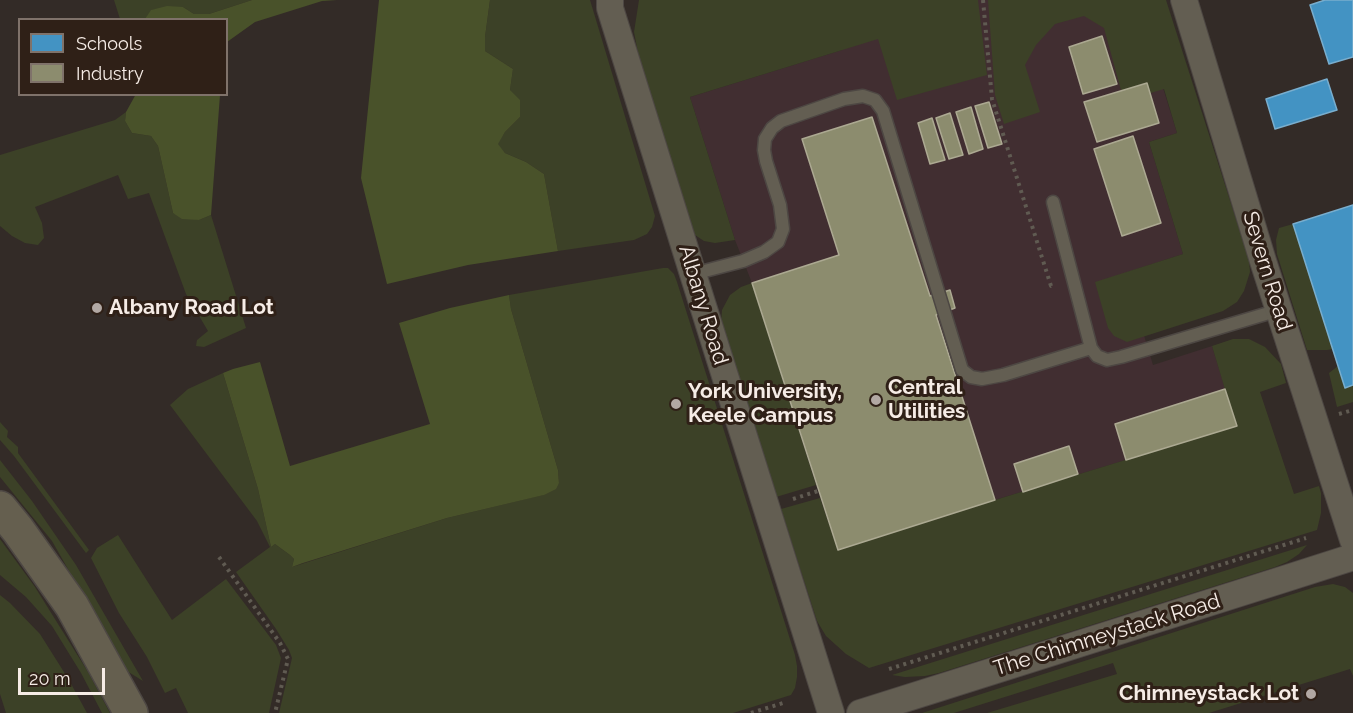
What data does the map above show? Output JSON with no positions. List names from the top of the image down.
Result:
{
  "streets": {
    "street": ["Severn Road", "Albany Road", "The Chimneystack Road"]
  },
  "places": [
    "Albany Road Lot",
    "Central Utilities",
    "York University, Keele Campus",
    "Chimneystack Lot"
  ],
  "legend": ["Schools", "Industry"],
  "scale_bar": "20 m"
}
